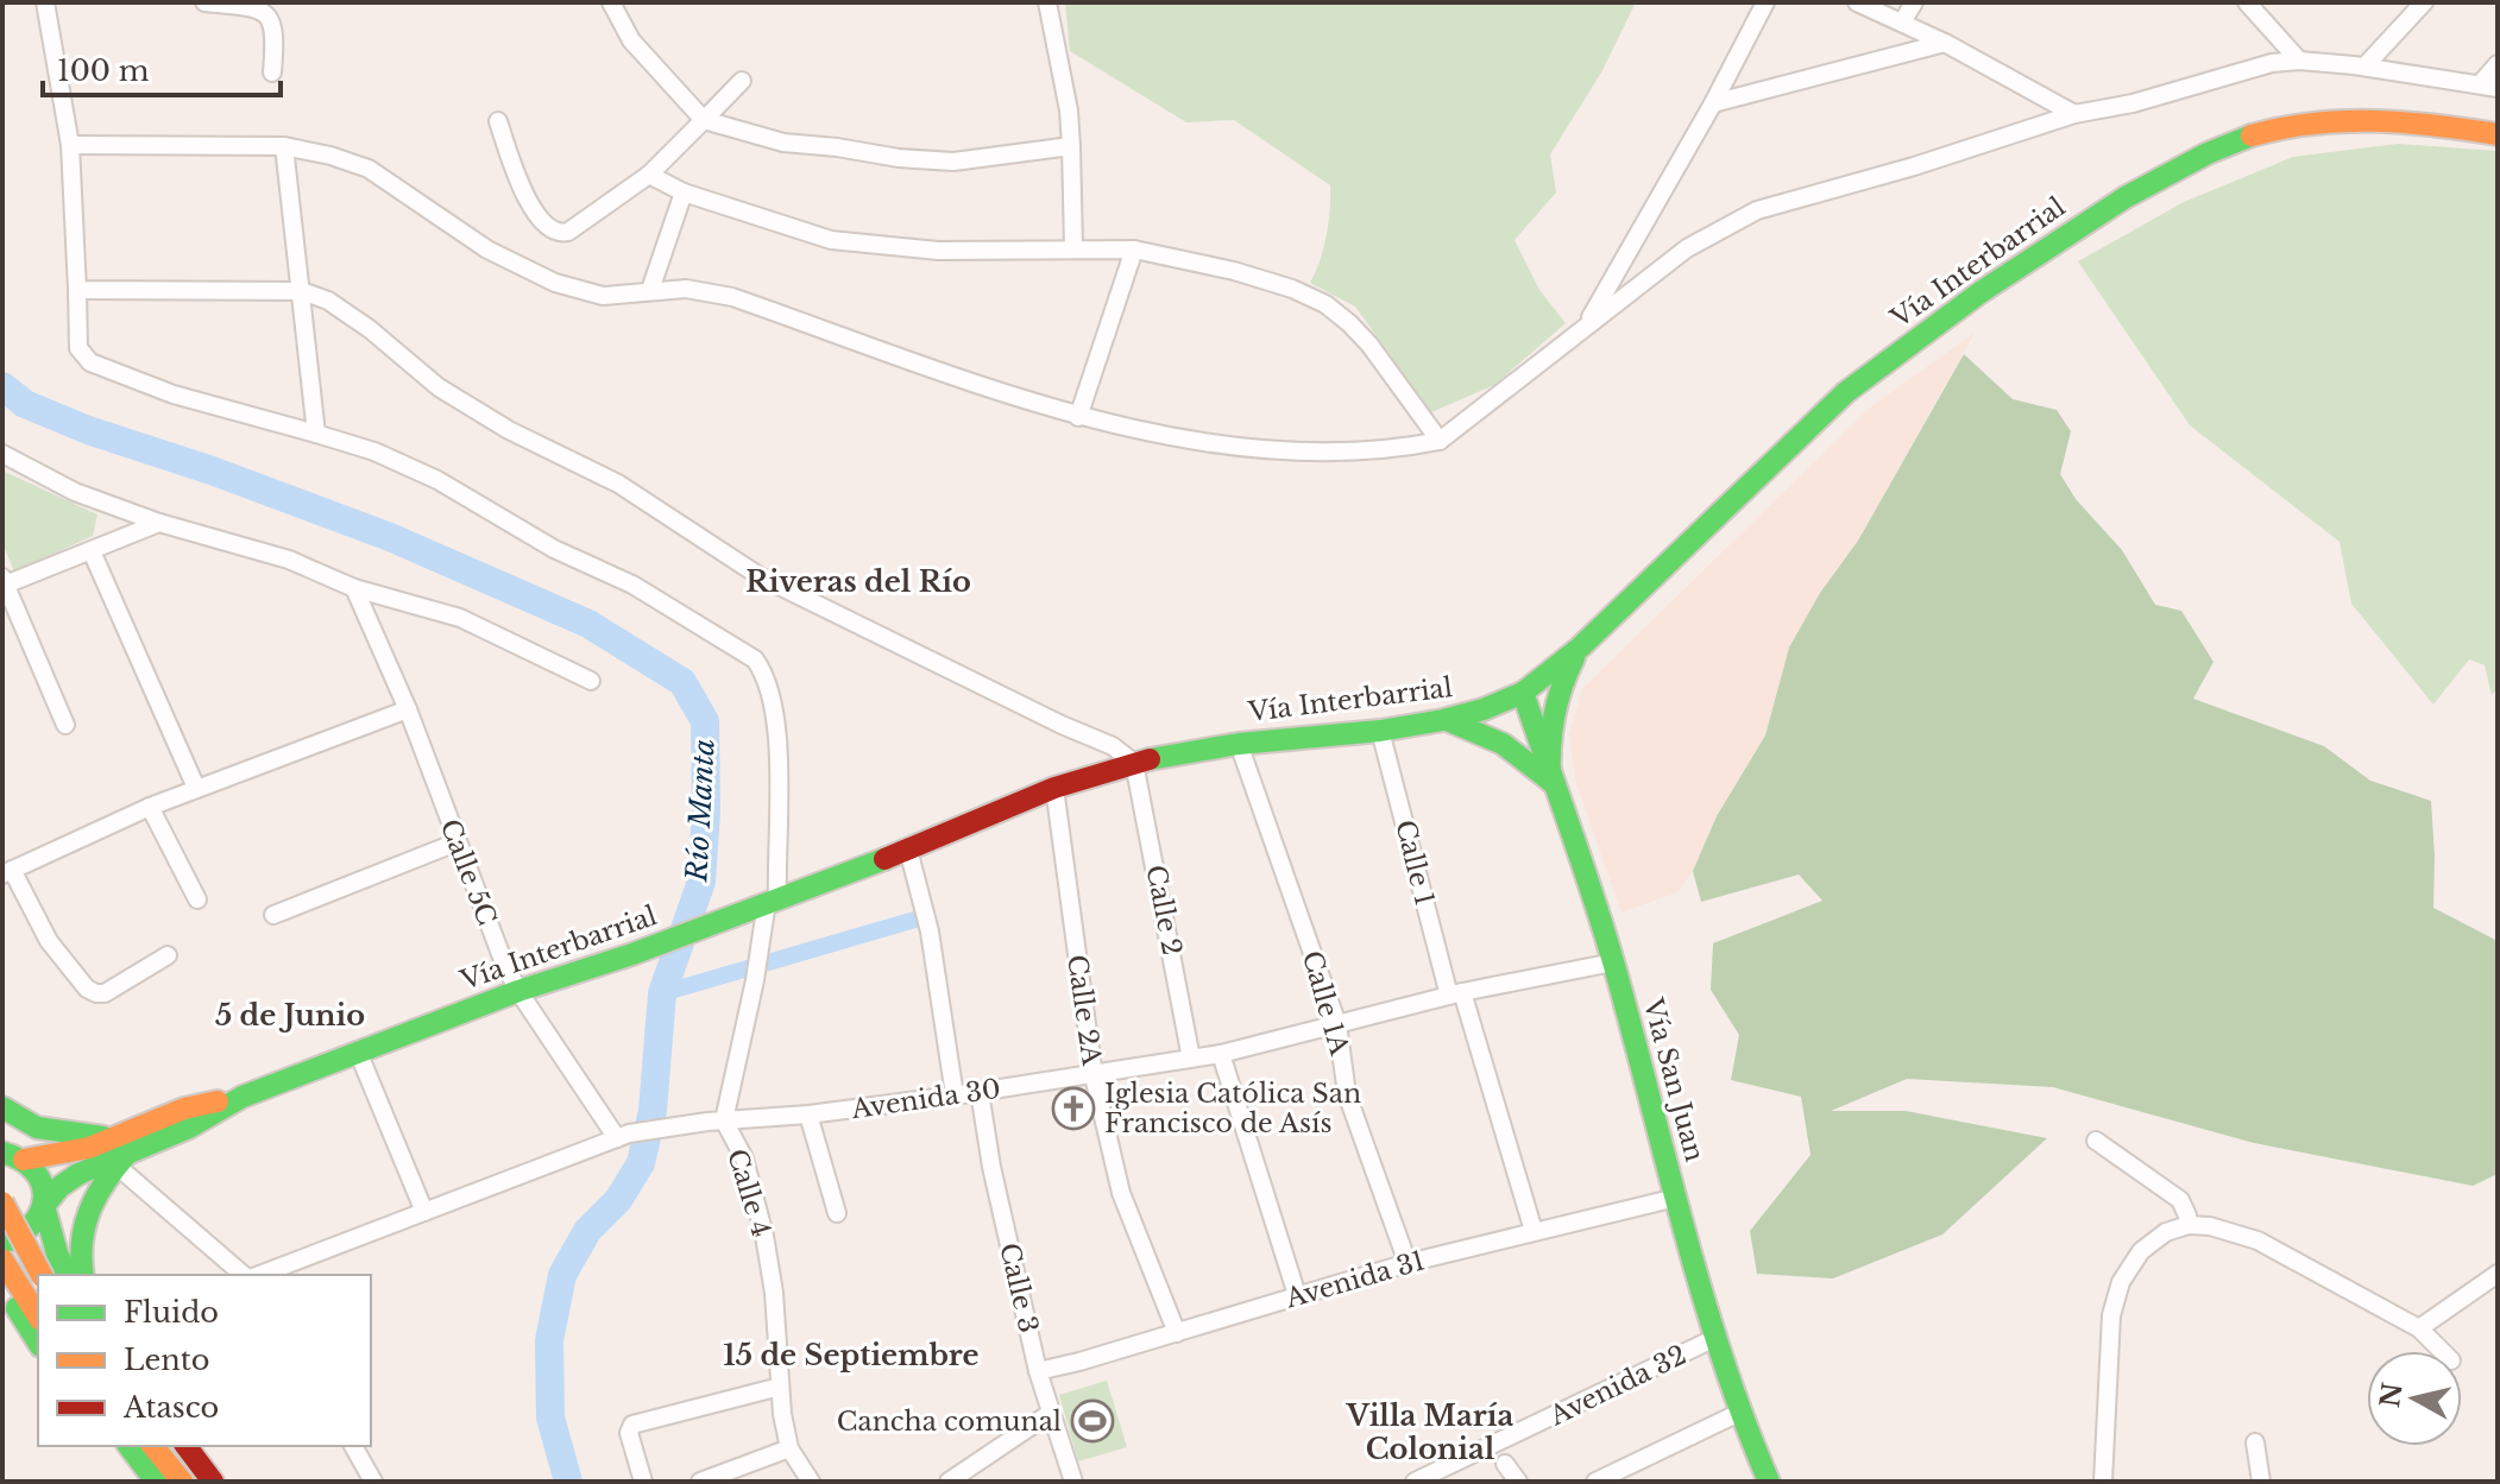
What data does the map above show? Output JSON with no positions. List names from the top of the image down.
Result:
{
  "streets": {
    "main road": ["Vía Interbarrial", "Vía San Juan"],
    "street": [
      "Calle 1",
      "Calle 5C",
      "Calle 2",
      "Calle 1A",
      "Calle 2A",
      "Avenida 30",
      "Calle 4",
      "Avenida 31",
      "Calle 3",
      "Avenida 32"
    ]
  },
  "crossings": [
    ["Vía Interbarrial", "Calle 1"],
    ["Vía Interbarrial", "Calle 5C"],
    ["Vía Interbarrial", "Calle 2"],
    ["Vía Interbarrial", "Calle 1A"],
    ["Vía Interbarrial", "Calle 2A"],
    ["Vía Interbarrial", "Vía San Juan"],
    ["Vía Interbarrial", "Calle 4"],
    ["Calle 1", "Avenida 30"],
    ["Calle 1", "Avenida 31"],
    ["Calle 5C", "Avenida 30"],
    ["Calle 2", "Avenida 30"],
    ["Calle 1A", "Avenida 30"],
    ["Calle 1A", "Avenida 31"],
    ["Calle 2A", "Avenida 30"],
    ["Calle 2A", "Avenida 31"],
    ["Vía San Juan", "Avenida 30"],
    ["Vía San Juan", "Avenida 31"],
    ["Vía San Juan", "Avenida 32"],
    ["Avenida 30", "Calle 4"],
    ["Avenida 30", "Calle 3"],
    ["Avenida 31", "Calle 3"]
  ],
  "districts": [
    "Riveras del Río",
    "5 de Junio",
    "15 de Septiembre",
    "Villa María Colonial"
  ],
  "water": ["Río Manta"],
  "places": {
    "church": ["Iglesia Católica San Francisco de Asís"],
    "sports": ["Cancha comunal"]
  },
  "legend": ["Fluido", "Lento", "Atasco"],
  "scale_bar": "100 m",
  "north": "left"
}
